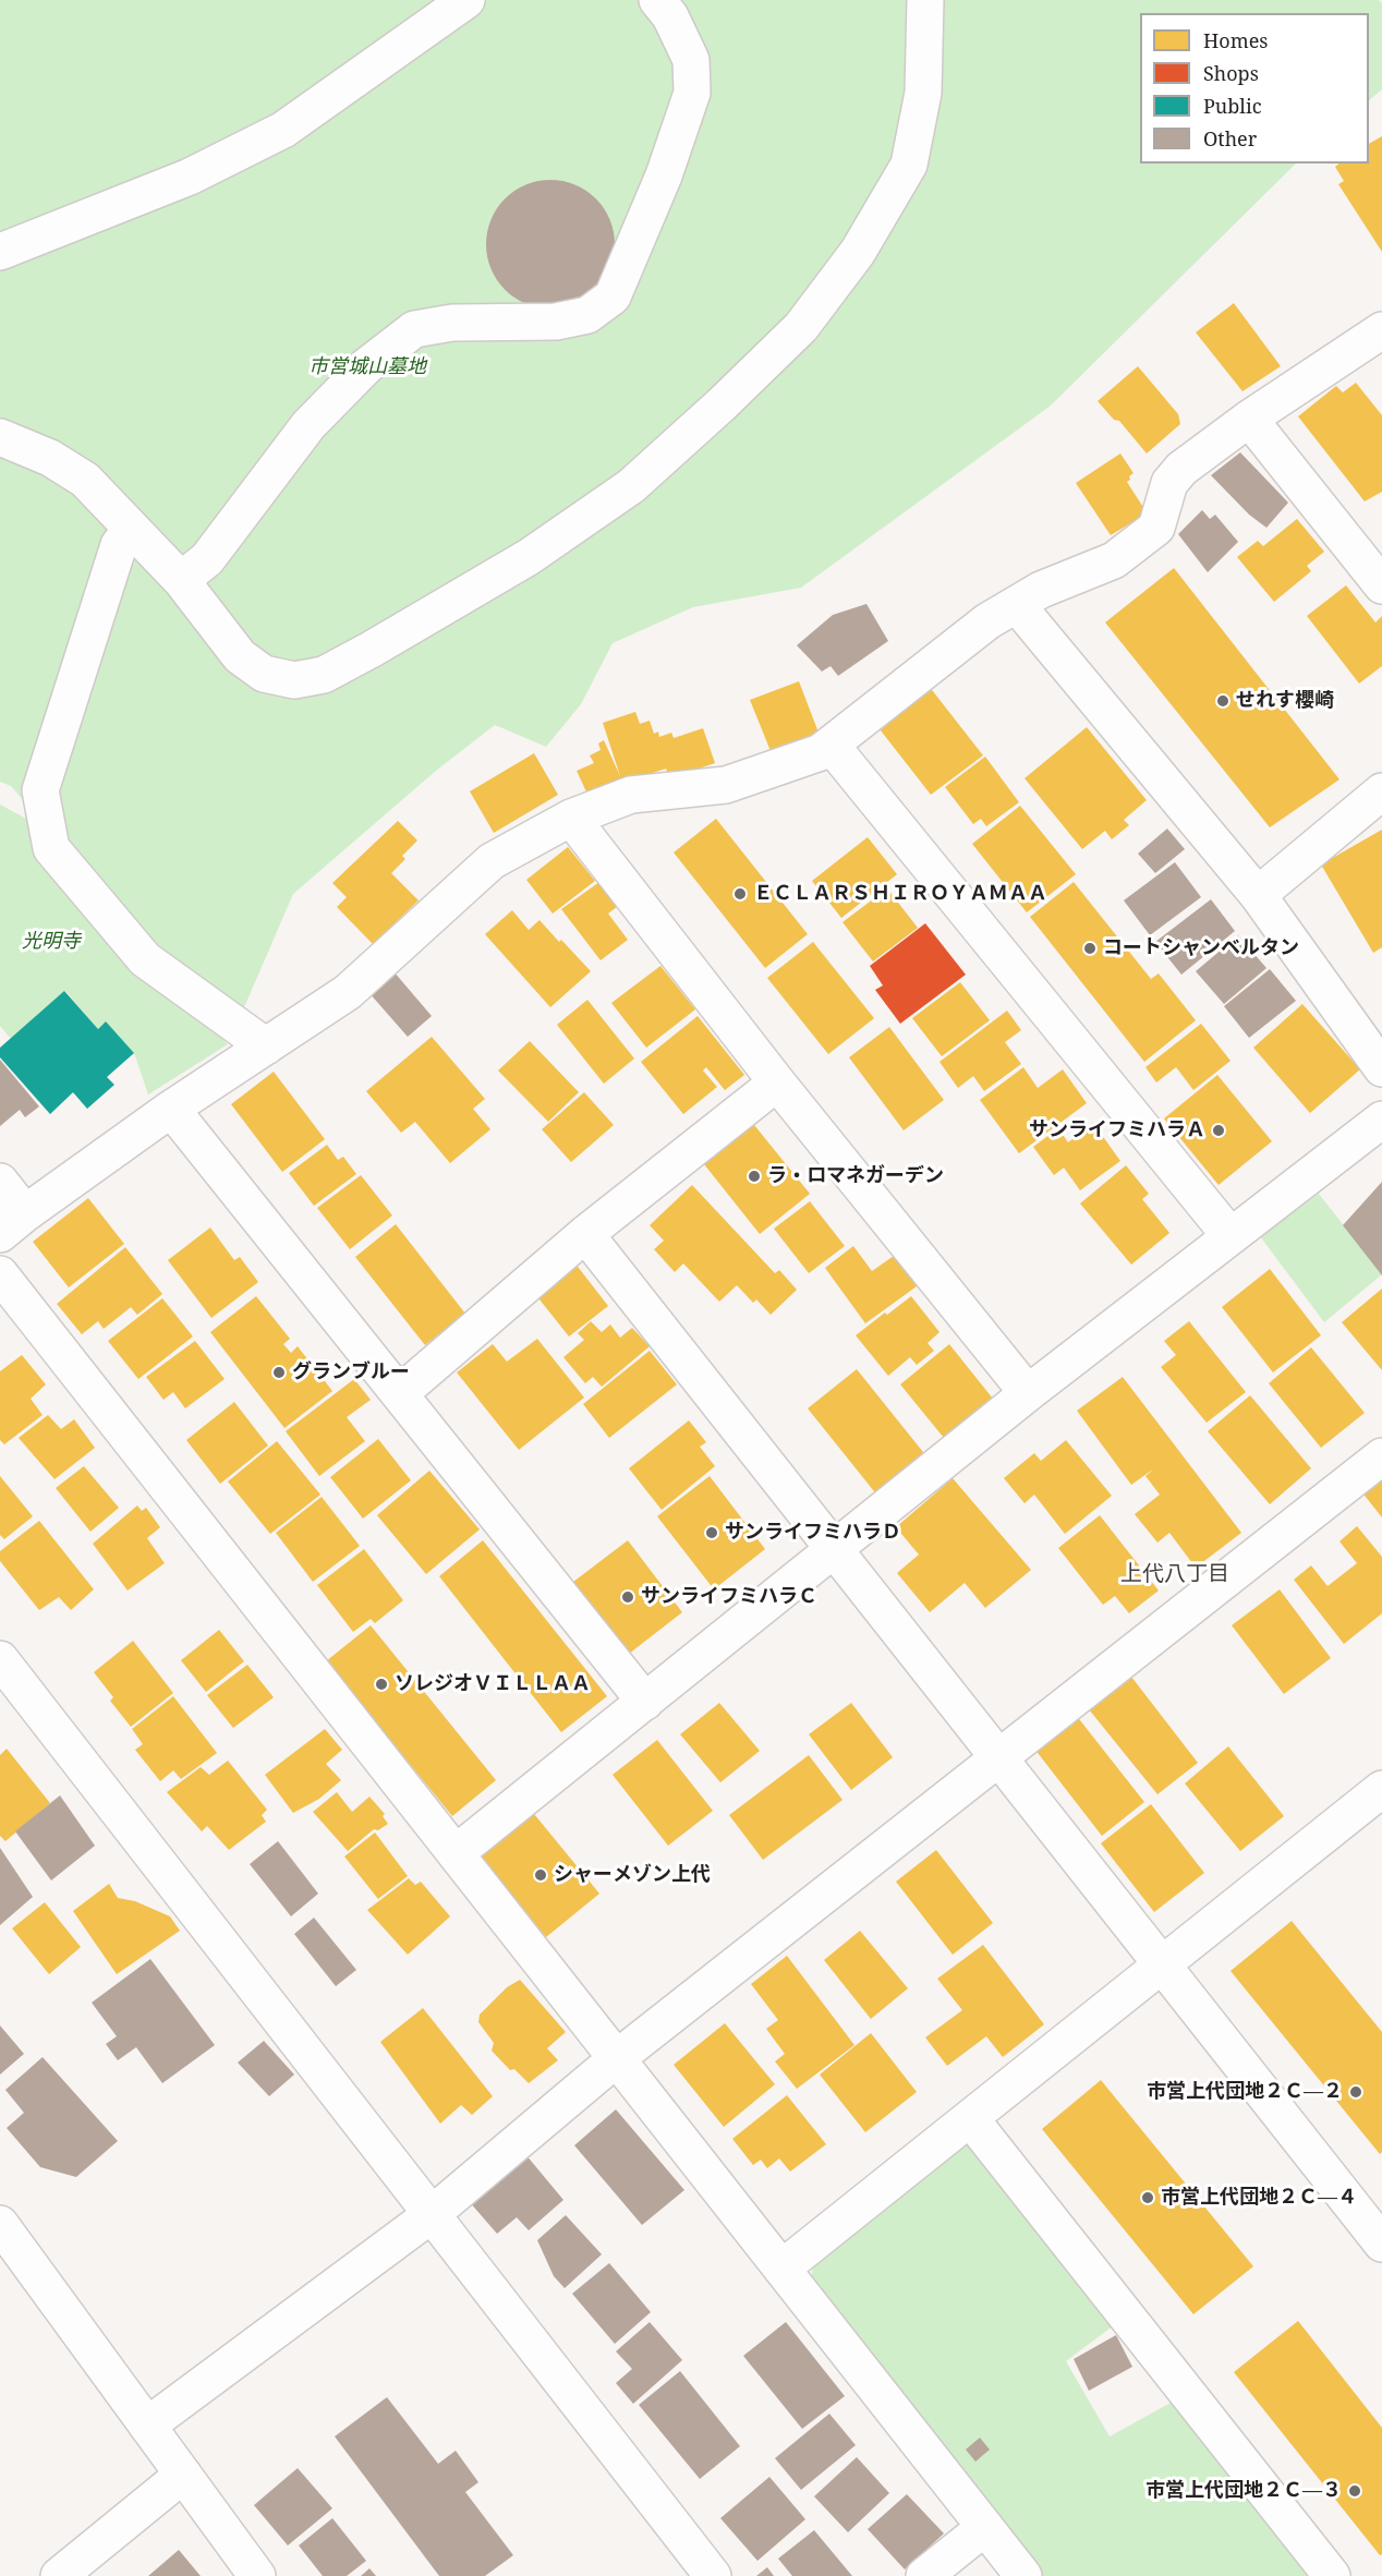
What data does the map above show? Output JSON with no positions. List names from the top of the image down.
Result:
{
  "districts": ["上代八丁目"],
  "parks": ["市営城山墓地", "光明寺"],
  "places": [
    "せれす櫻崎",
    "ＥＣＬＡＲＳＨＩＲＯＹＡＭＡＡ",
    "コートシャンベルタン",
    "サンライフミハラＡ",
    "ラ・ロマネガーデン",
    "グランブルー",
    "サンライフミハラＤ",
    "サンライフミハラＣ",
    "ソレジオＶＩＬＬＡＡ",
    "シャーメゾン上代",
    "市営上代団地２Ｃ―２",
    "市営上代団地２Ｃ―４",
    "市営上代団地２Ｃ―３"
  ],
  "legend": [
    "Homes",
    "Shops",
    "Public",
    "Other"
  ]
}
